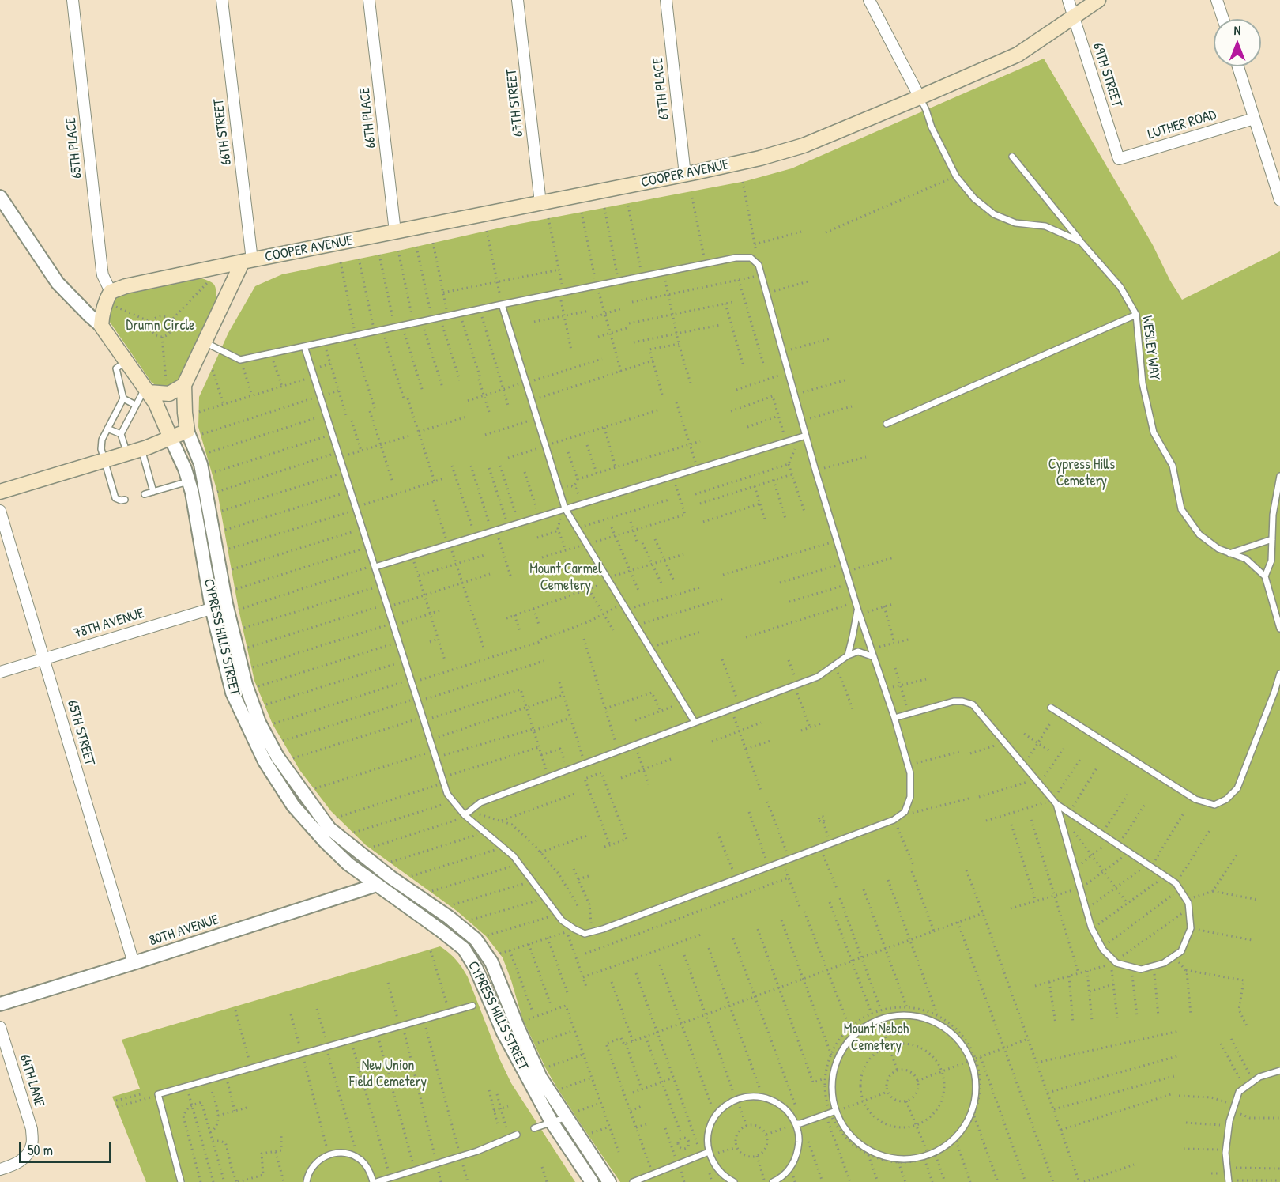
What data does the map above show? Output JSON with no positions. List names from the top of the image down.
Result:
{
  "streets": {
    "main road": ["COOPER AVENUE", "CYPRESS HILLS STREET"],
    "street": [
      "69TH STREET",
      "67TH PLACE",
      "67TH STREET",
      "66TH PLACE",
      "LUTHER ROAD",
      "66TH STREET",
      "65TH PLACE",
      "78TH AVENUE",
      "65TH STREET",
      "80TH AVENUE",
      "64TH LANE"
    ],
    "lane": ["WESLEY WAY"]
  },
  "crossings": [
    ["69TH STREET", "LUTHER ROAD"],
    ["69TH STREET", "COOPER AVENUE"],
    ["67TH PLACE", "COOPER AVENUE"],
    ["67TH STREET", "COOPER AVENUE"],
    ["66TH PLACE", "COOPER AVENUE"],
    ["66TH STREET", "COOPER AVENUE"],
    ["65TH PLACE", "COOPER AVENUE"],
    ["COOPER AVENUE", "WESLEY WAY"],
    ["78TH AVENUE", "CYPRESS HILLS STREET"],
    ["78TH AVENUE", "65TH STREET"],
    ["CYPRESS HILLS STREET", "80TH AVENUE"],
    ["65TH STREET", "80TH AVENUE"]
  ],
  "parks": [
    "Drumn Circle",
    "Cypress Hills Cemetery",
    "Mount Carmel Cemetery",
    "Mount Neboh Cemetery",
    "New Union Field Cemetery"
  ],
  "scale_bar": "50 m",
  "north": "top"
}
